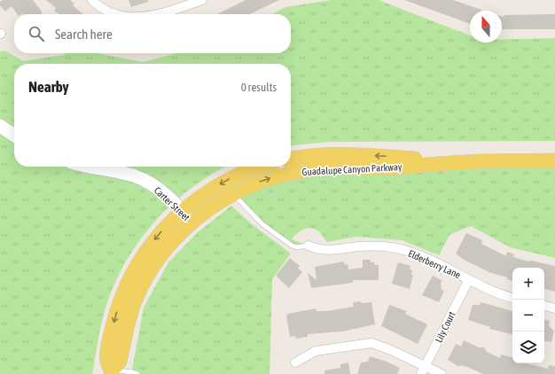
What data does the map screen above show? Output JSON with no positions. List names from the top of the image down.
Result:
{
  "streets": {
    "main road": ["Guadalupe Canyon Parkway"],
    "street": ["Carter Street", "Elderberry Lane", "Lily Court"]
  },
  "crossings": [
    ["Guadalupe Canyon Parkway", "Carter Street"],
    ["Elderberry Lane", "Lily Court"]
  ],
  "north": "top",
  "page": {
    "search": "Search here",
    "heading": ["Nearby", "0 results"],
    "map_buttons": ["+", "−"]
  }
}
